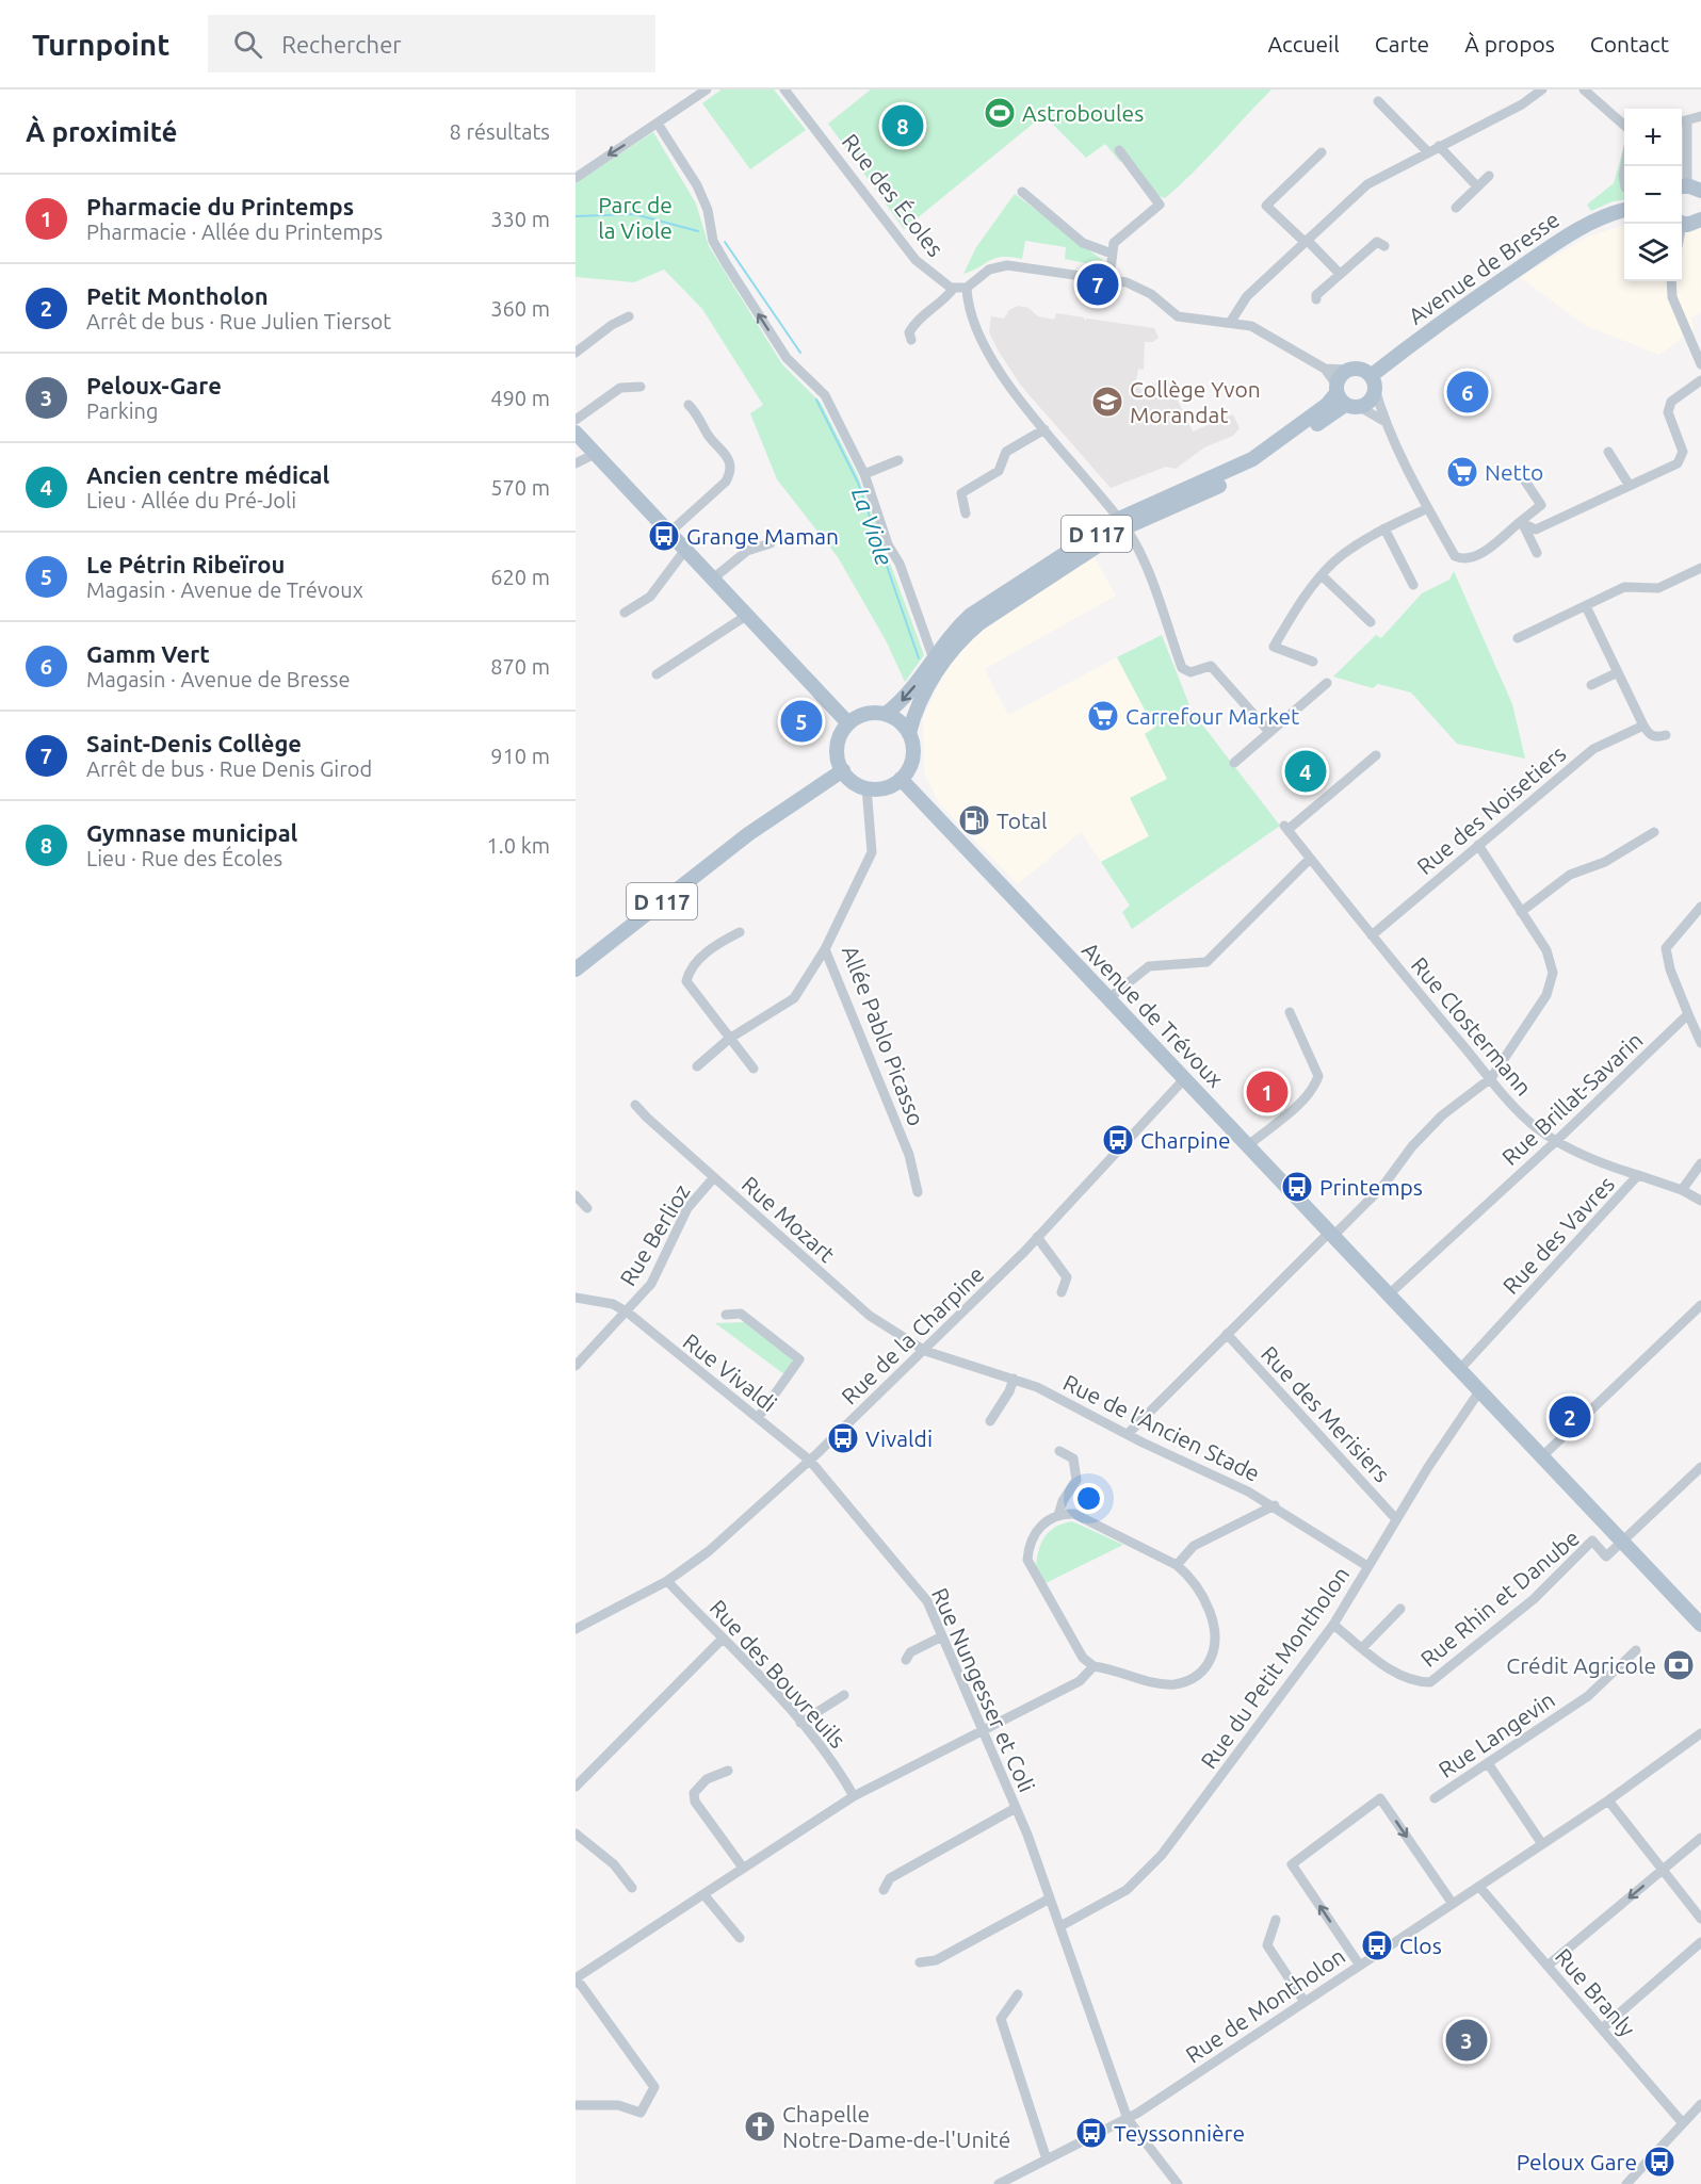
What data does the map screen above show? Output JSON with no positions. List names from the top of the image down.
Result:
{
  "streets": {
    "main road": ["Avenue de Bresse", "D 117", "Avenue de Trévoux"],
    "street": [
      "Rue des Écoles",
      "Rue des Noisetiers",
      "Rue Clostermann",
      "Allée Pablo Picasso",
      "Rue Brillat-Savarin",
      "Rue Mozart",
      "Rue Berlioz",
      "Rue des Vavres",
      "Rue de la Charpine",
      "Rue Vivaldi",
      "Rue des Merisiers",
      "Rue de l’Ancien Stade",
      "Rue Rhin et Danube",
      "Rue du Petit Montholon",
      "Rue des Bouvreuils",
      "Rue Nungesser et Coli",
      "Rue Langevin",
      "Rue Branly",
      "Rue de Montholon"
    ]
  },
  "crossings": [
    ["Avenue de Bresse", "D 117"],
    ["D 117", "Avenue de Trévoux"],
    ["D 117", "Allée Pablo Picasso"],
    ["Rue des Noisetiers", "Rue Clostermann"],
    ["Avenue de Trévoux", "Allée Pablo Picasso"],
    ["Avenue de Trévoux", "Rue Brillat-Savarin"],
    ["Avenue de Trévoux", "Rue des Vavres"],
    ["Avenue de Trévoux", "Rue de la Charpine"],
    ["Avenue de Trévoux", "Rue Rhin et Danube"],
    ["Avenue de Trévoux", "Rue du Petit Montholon"],
    ["Rue Clostermann", "Rue Brillat-Savarin"],
    ["Rue Clostermann", "Rue des Vavres"],
    ["Rue Mozart", "Rue Berlioz"],
    ["Rue Mozart", "Rue de la Charpine"],
    ["Rue Mozart", "Rue de l’Ancien Stade"],
    ["Rue Berlioz", "Rue Vivaldi"],
    ["Rue de la Charpine", "Rue Vivaldi"],
    ["Rue de la Charpine", "Rue de l’Ancien Stade"],
    ["Rue de la Charpine", "Rue des Bouvreuils"],
    ["Rue de la Charpine", "Rue Nungesser et Coli"],
    ["Rue Vivaldi", "Rue Nungesser et Coli"],
    ["Rue des Merisiers", "Rue du Petit Montholon"],
    ["Rue de l’Ancien Stade", "Rue du Petit Montholon"],
    ["Rue Rhin et Danube", "Rue du Petit Montholon"],
    ["Rue du Petit Montholon", "Rue Nungesser et Coli"],
    ["Rue Nungesser et Coli", "Rue de Montholon"],
    ["Rue Branly", "Rue de Montholon"]
  ],
  "water": ["La Viole"],
  "parks": ["Parc de la Viole"],
  "places": {
    "sports": ["Astroboules"],
    "school or university": ["Collège Yvon Morandat"],
    "supermarket": ["Netto", "Carrefour Market"],
    "bus stop": [
      "Grange Maman",
      "Charpine",
      "Printemps",
      "Vivaldi",
      "Clos",
      "Teyssonnière",
      "Peloux Gare"
    ],
    "fuel station": ["Total"],
    "bank": ["Crédit Agricole"],
    "church": ["Chapelle Notre-Dame-de-l'Unité"]
  },
  "page": {
    "header": "Turnpoint",
    "search": "Rechercher",
    "nav": [
      "Accueil",
      "Carte",
      "À propos",
      "Contact"
    ],
    "heading": ["À proximité", "8 résultats"],
    "pins": [
      "8",
      "7",
      "6",
      "5",
      "4",
      "1",
      "2",
      "3"
    ],
    "map_buttons": ["+", "−"],
    "list": [
      {
        "mark": "1",
        "name": "Pharmacie du Printemps",
        "note": "Pharmacie · Allée du Printemps",
        "value": "330 m"
      },
      {
        "mark": "2",
        "name": "Petit Montholon",
        "note": "Arrêt de bus · Rue Julien Tiersot",
        "value": "360 m"
      },
      {
        "mark": "3",
        "name": "Peloux-Gare",
        "note": "Parking",
        "value": "490 m"
      },
      {
        "mark": "4",
        "name": "Ancien centre médical",
        "note": "Lieu · Allée du Pré-Joli",
        "value": "570 m"
      },
      {
        "mark": "5",
        "name": "Le Pétrin Ribeïrou",
        "note": "Magasin · Avenue de Trévoux",
        "value": "620 m"
      },
      {
        "mark": "6",
        "name": "Gamm Vert",
        "note": "Magasin · Avenue de Bresse",
        "value": "870 m"
      },
      {
        "mark": "7",
        "name": "Saint-Denis Collège",
        "note": "Arrêt de bus · Rue Denis Girod",
        "value": "910 m"
      },
      {
        "mark": "8",
        "name": "Gymnase municipal",
        "note": "Lieu · Rue des Écoles",
        "value": "1.0 km"
      }
    ]
  }
}
